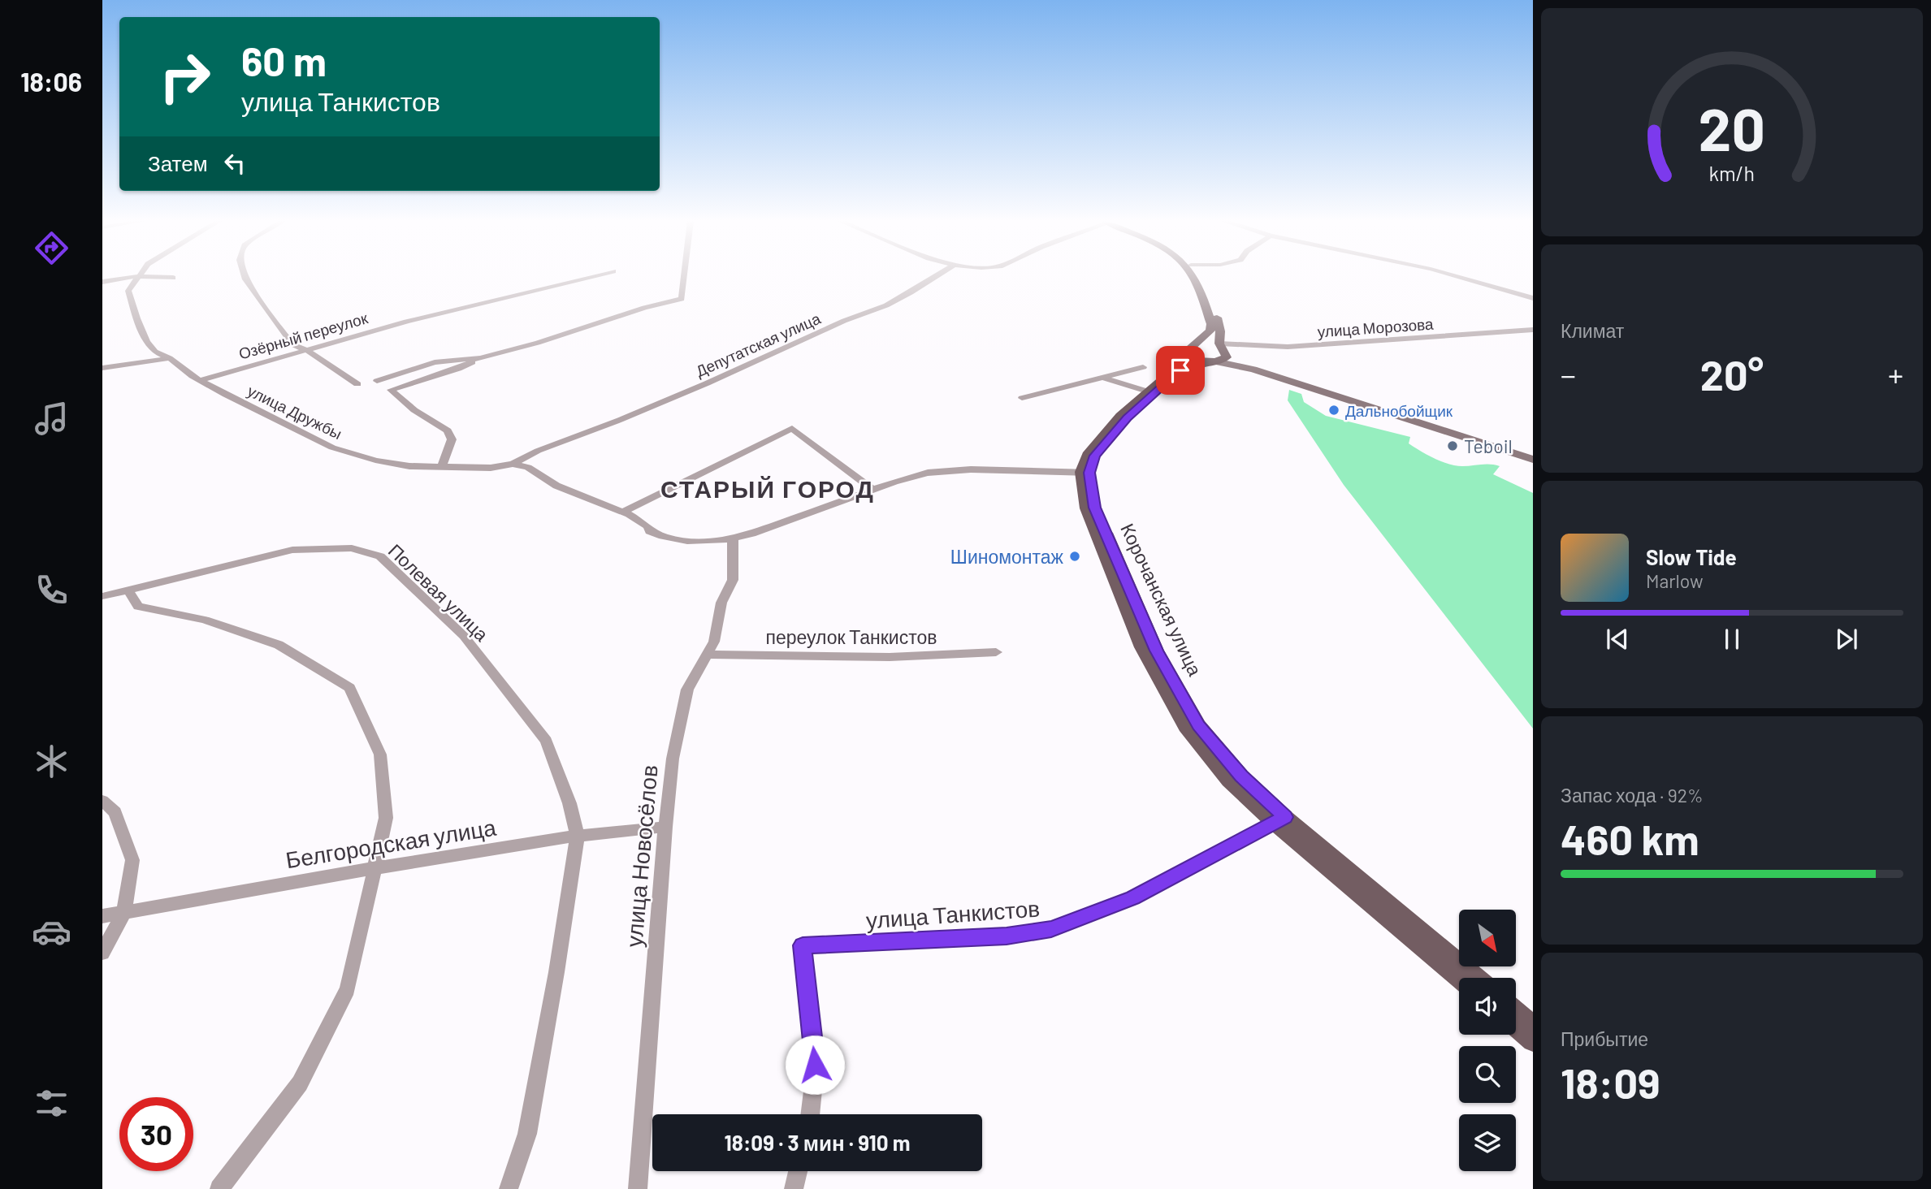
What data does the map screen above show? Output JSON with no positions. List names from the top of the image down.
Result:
{
  "streets": {
    "main road": ["Корочанская улица"],
    "street": [
      "улица Морозова",
      "Озёрный переулок",
      "Депутатская улица",
      "улица Дружбы",
      "Полевая улица",
      "переулок Танкистов",
      "Белгородская улица",
      "улица Новосёлов",
      "улица Танкистов"
    ]
  },
  "crossings": [
    ["Озёрный переулок", "улица Дружбы"],
    ["Депутатская улица", "улица Дружбы"],
    ["улица Дружбы", "Корочанская улица"],
    ["улица Дружбы", "улица Новосёлов"],
    ["Полевая улица", "Белгородская улица"],
    ["Корочанская улица", "улица Танкистов"],
    ["переулок Танкистов", "улица Новосёлов"],
    ["Белгородская улица", "улица Новосёлов"]
  ],
  "districts": ["СТАРЫЙ ГОРОД"],
  "places": ["Дальнобойщик", "Teboil", "Шиномонтаж"],
  "north": "bottom right",
  "page": {
    "tabs": "18:06",
    "turn": ["60 m", "улица Танкистов"],
    "then": "Затем",
    "tile": [
      "Климат",
      ["Запас хода · 92%", "460 km"],
      ["Прибытие", "18:09"]
    ],
    "heat": ["−", "20°", "+"],
    "song": ["Slow Tide", "Marlow"],
    "limit": "30",
    "trip": "18:09 · 3 мин · 910 m",
    "gauge": ["20", "km/h"]
  }
}
